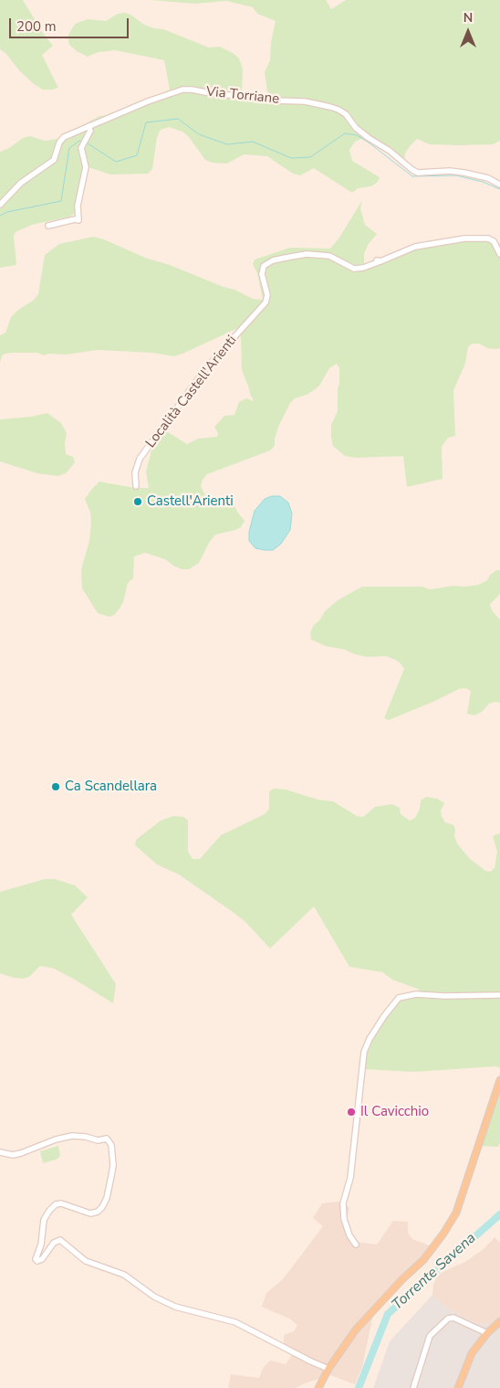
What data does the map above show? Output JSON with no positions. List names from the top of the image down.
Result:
{
  "streets": {
    "street": ["Via Torriane", "Località Castell'Arienti"]
  },
  "water": ["Torrente Savena"],
  "places": ["Castell'Arienti", "Ca Scandellara", "Il Cavicchio"],
  "scale_bar": "200 m",
  "north": "top"
}
